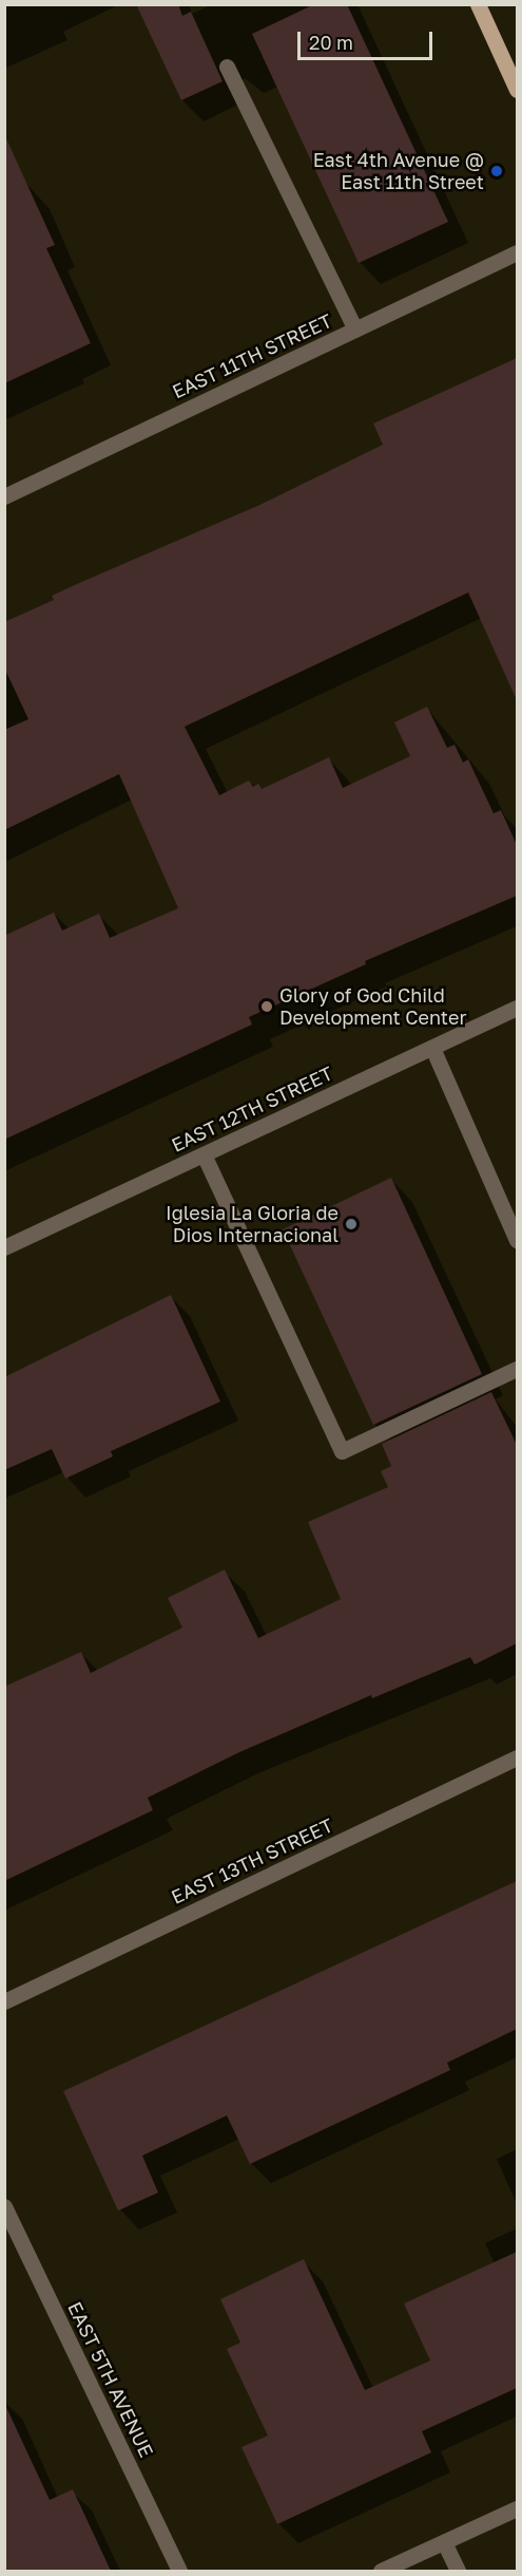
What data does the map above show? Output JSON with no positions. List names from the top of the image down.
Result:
{
  "streets": {
    "street": [
      "EAST 11TH STREET",
      "EAST 12TH STREET",
      "EAST 13TH STREET",
      "EAST 5TH AVENUE"
    ]
  },
  "places": ["East 4th Avenue @ East 11th Street", "Glory of God Child Development Center", "Iglesia La Gloria de Dios Internacional"],
  "scale_bar": "20 m"
}
